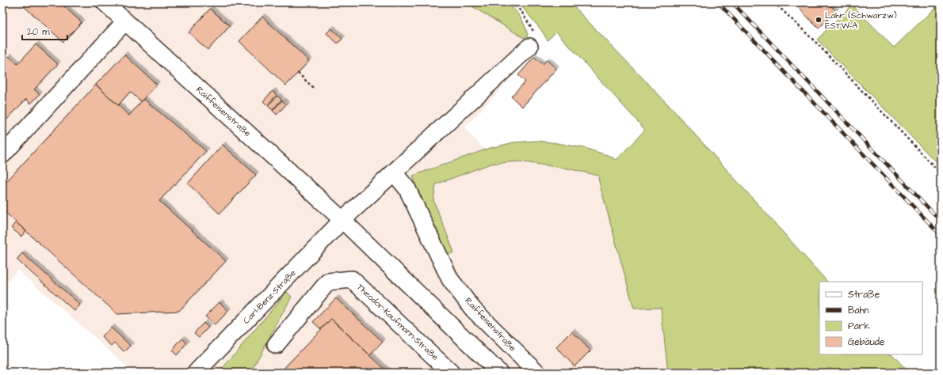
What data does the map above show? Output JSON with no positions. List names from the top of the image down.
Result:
{
  "streets": {
    "street": ["Raiffeisenstraße", "Carl-Benz-Straße", "Theodor-Kaufmann-Straße"]
  },
  "crossings": [
    ["Raiffeisenstraße", "Carl-Benz-Straße"]
  ],
  "places": ["Lahr (Schwarzw) ESTW-A"],
  "legend": [
    "Straße",
    "Bahn",
    "Park",
    "Gebäude"
  ],
  "scale_bar": "20 m"
}
